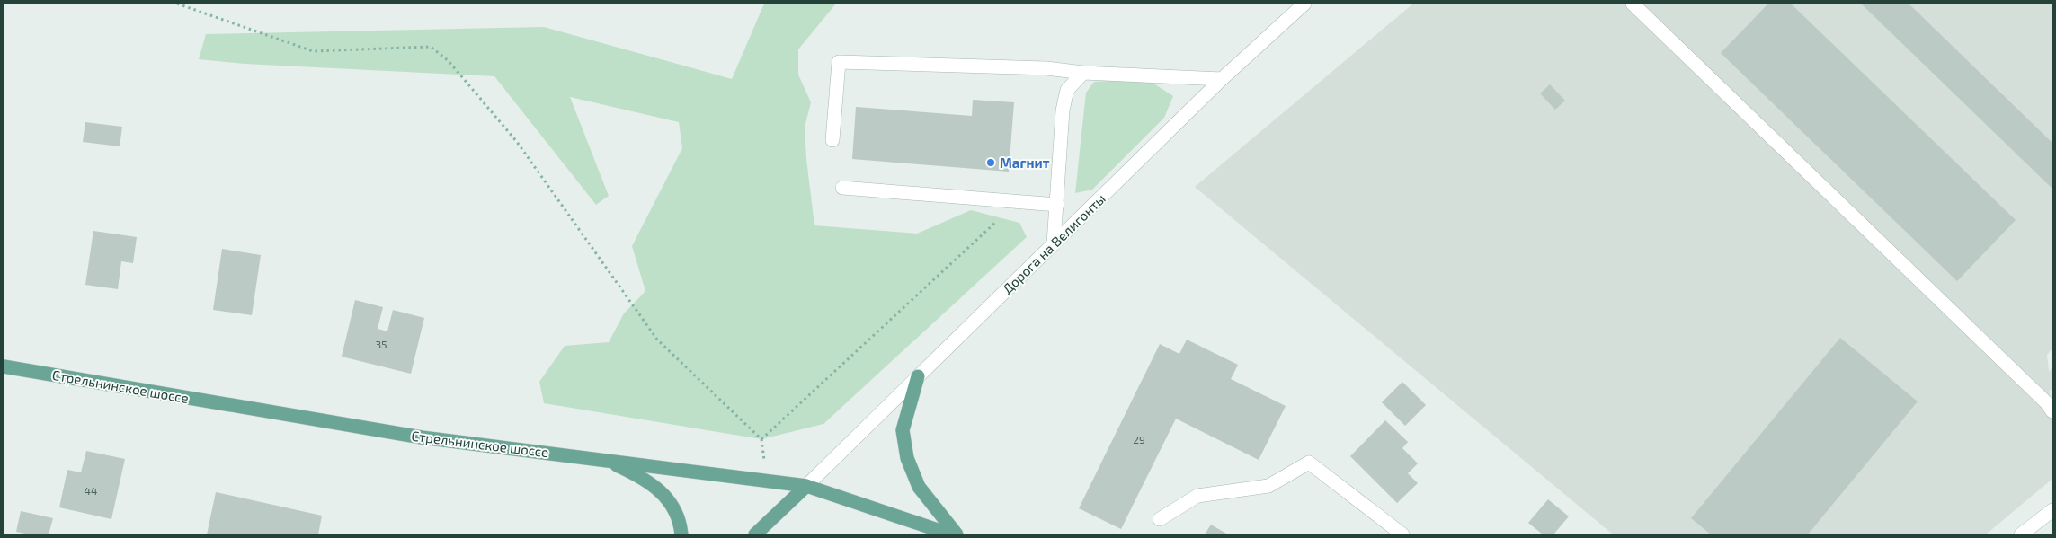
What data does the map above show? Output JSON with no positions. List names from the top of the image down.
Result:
{
  "streets": {
    "main road": ["Стрельнинское шоссе"],
    "street": ["Дорога на Велигонты"]
  },
  "crossings": [
    ["Дорога на Велигонты", "Стрельнинское шоссе"]
  ],
  "places": ["Магнит"],
  "house_numbers": ["35", "29", "44"]
}
